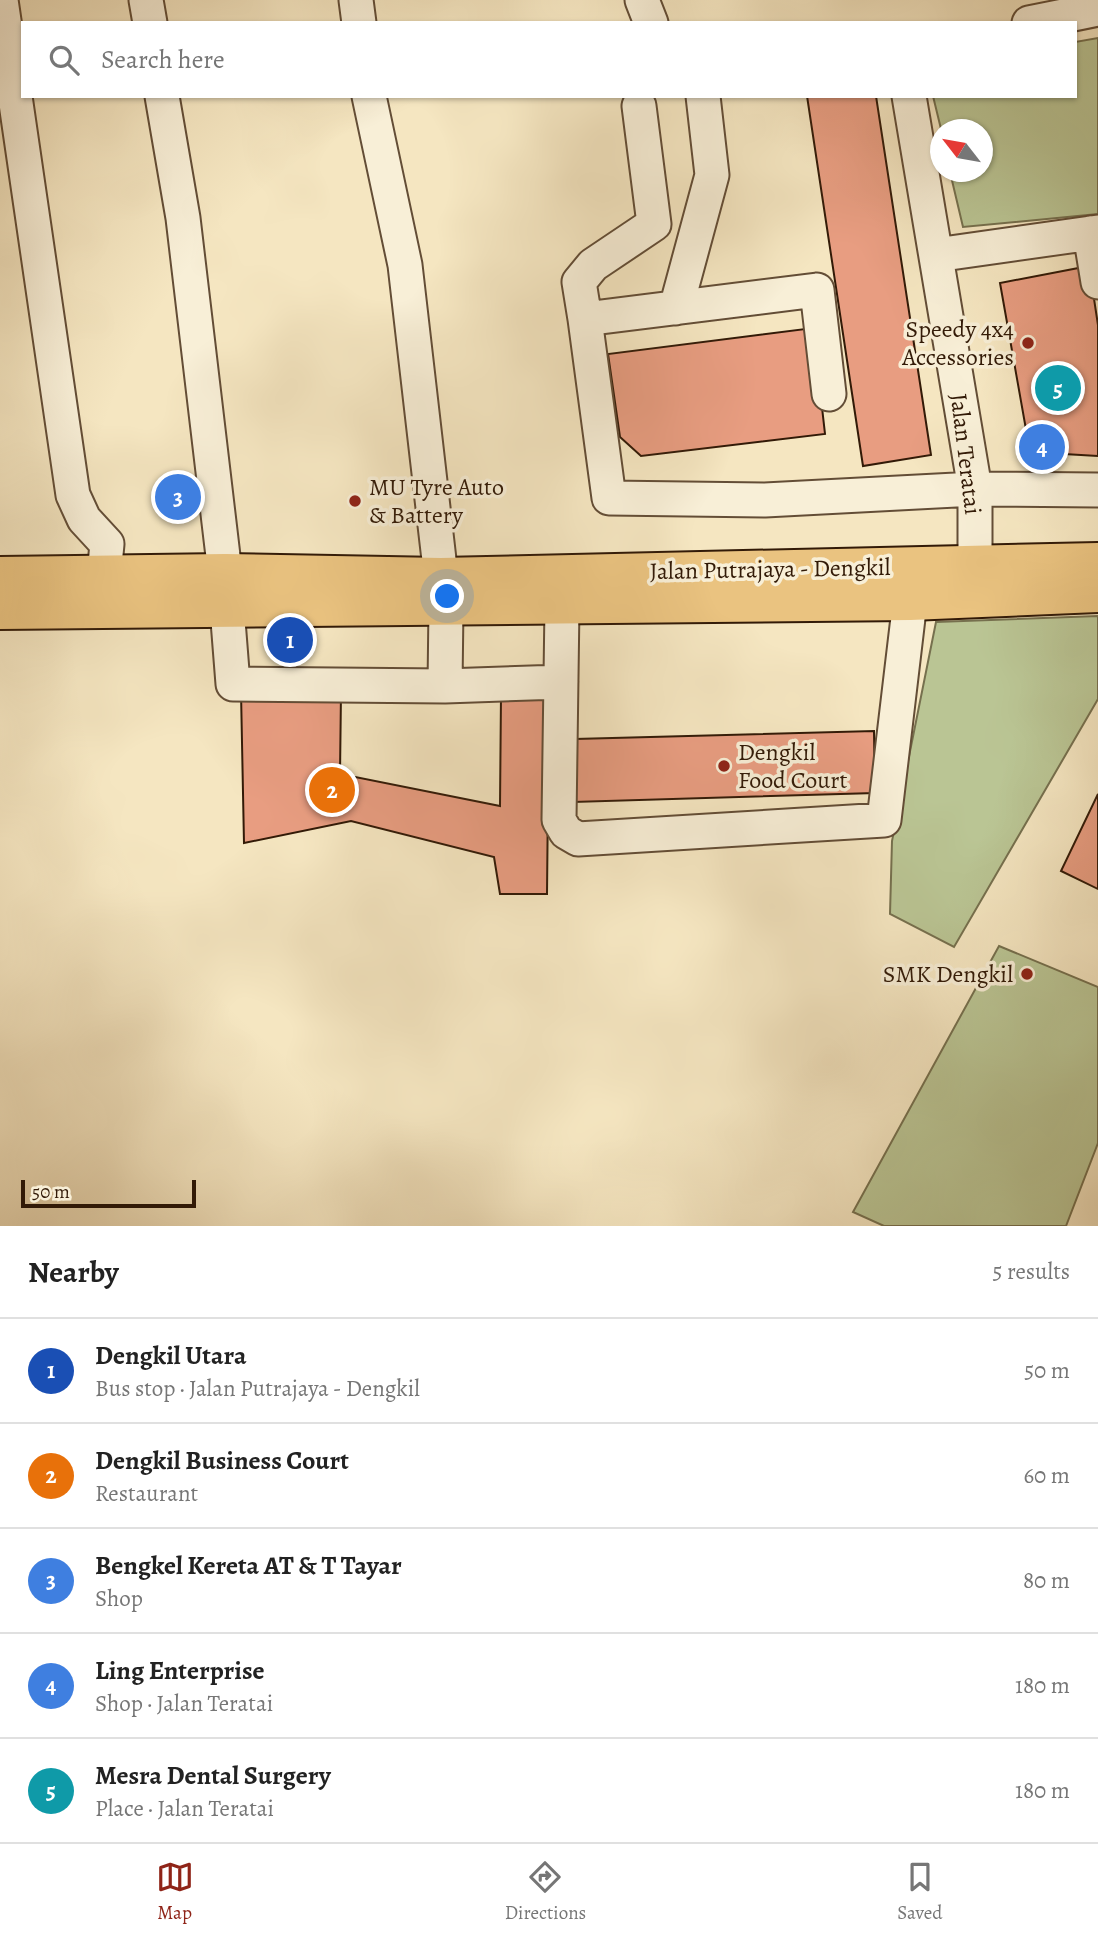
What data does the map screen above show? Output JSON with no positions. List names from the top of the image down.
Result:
{
  "streets": {
    "main road": ["Jalan Putrajaya - Dengkil"],
    "street": ["Jalan Teratai"]
  },
  "crossings": [
    ["Jalan Teratai", "Jalan Putrajaya - Dengkil"]
  ],
  "places": [
    "Speedy 4x4 Accessories",
    "MU Tyre Auto & Battery",
    "Dengkil Food Court",
    "SMK Dengkil"
  ],
  "scale_bar": "50 m",
  "north": "top left",
  "page": {
    "search": "Search here",
    "pins": [
      "5",
      "4",
      "3",
      "1",
      "2"
    ],
    "scale": "50 m",
    "heading": ["Nearby", "5 results"],
    "list": [
      {
        "mark": "1",
        "name": "Dengkil Utara",
        "note": "Bus stop · Jalan Putrajaya - Dengkil",
        "value": "50 m"
      },
      {
        "mark": "2",
        "name": "Dengkil Business Court",
        "note": "Restaurant",
        "value": "60 m"
      },
      {
        "mark": "3",
        "name": "Bengkel Kereta AT & T Tayar",
        "note": "Shop",
        "value": "80 m"
      },
      {
        "mark": "4",
        "name": "Ling Enterprise",
        "note": "Shop · Jalan Teratai",
        "value": "180 m"
      },
      {
        "mark": "5",
        "name": "Mesra Dental Surgery",
        "note": "Place · Jalan Teratai",
        "value": "180 m"
      }
    ],
    "nav": ["Map", "Directions", "Saved"]
  }
}
